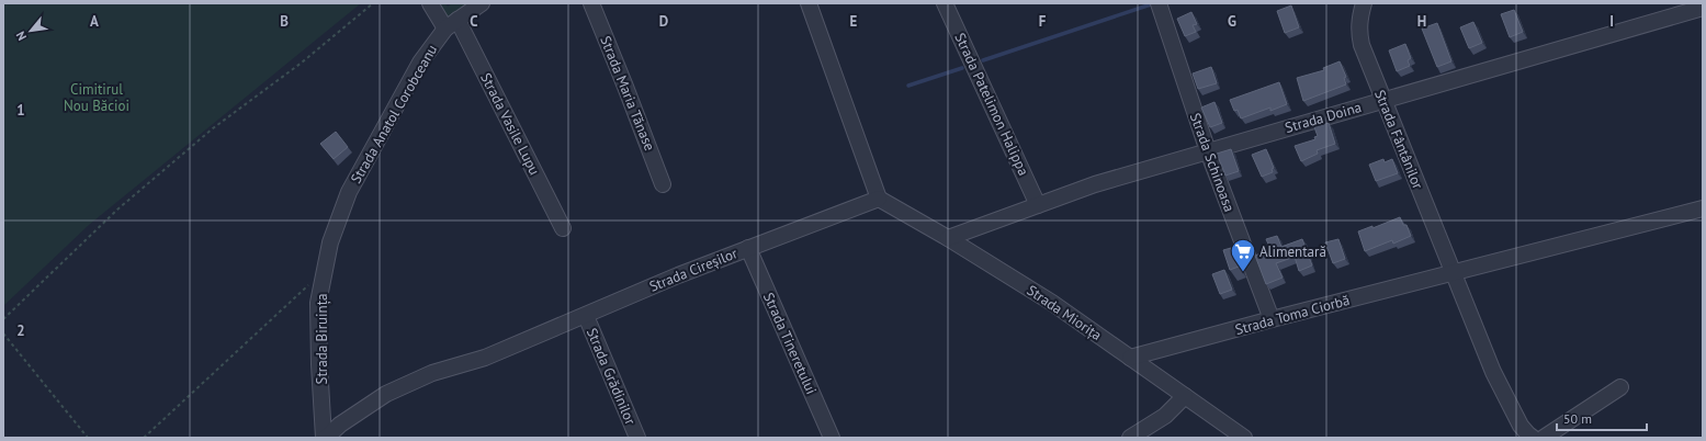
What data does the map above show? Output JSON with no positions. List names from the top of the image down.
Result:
{
  "streets": {
    "street": [
      "Strada Maria Tănase",
      "Strada Patelimon Halippa",
      "Strada Anatol Corobceanu",
      "Strada Doina",
      "Strada Vasile Lupu",
      "Strada Fântânilor",
      "Strada Schinoasa",
      "Strada Cireșilor",
      "Strada Miorița",
      "Strada Toma Ciorbă",
      "Strada Biruința",
      "Strada Tineretului",
      "Strada Grădinilor"
    ]
  },
  "crossings": [
    ["Strada Patelimon Halippa", "Strada Doina"],
    ["Strada Anatol Corobceanu", "Strada Vasile Lupu"],
    ["Strada Anatol Corobceanu", "Strada Biruința"],
    ["Strada Doina", "Strada Fântânilor"],
    ["Strada Doina", "Strada Schinoasa"],
    ["Strada Doina", "Strada Miorița"],
    ["Strada Fântânilor", "Strada Toma Ciorbă"],
    ["Strada Schinoasa", "Strada Toma Ciorbă"],
    ["Strada Cireșilor", "Strada Miorița"],
    ["Strada Cireșilor", "Strada Biruința"],
    ["Strada Cireșilor", "Strada Tineretului"],
    ["Strada Cireșilor", "Strada Grădinilor"],
    ["Strada Miorița", "Strada Toma Ciorbă"]
  ],
  "parks": ["Cimitirul Nou Băcioi"],
  "places": {
    "supermarket": ["Alimentară"]
  },
  "scale_bar": "50 m",
  "north": "bottom left",
  "grid": {
    "columns": [
      "A",
      "B",
      "C",
      "D",
      "E",
      "F",
      "G",
      "H",
      "I"
    ],
    "rows": ["1", "2"]
  }
}
